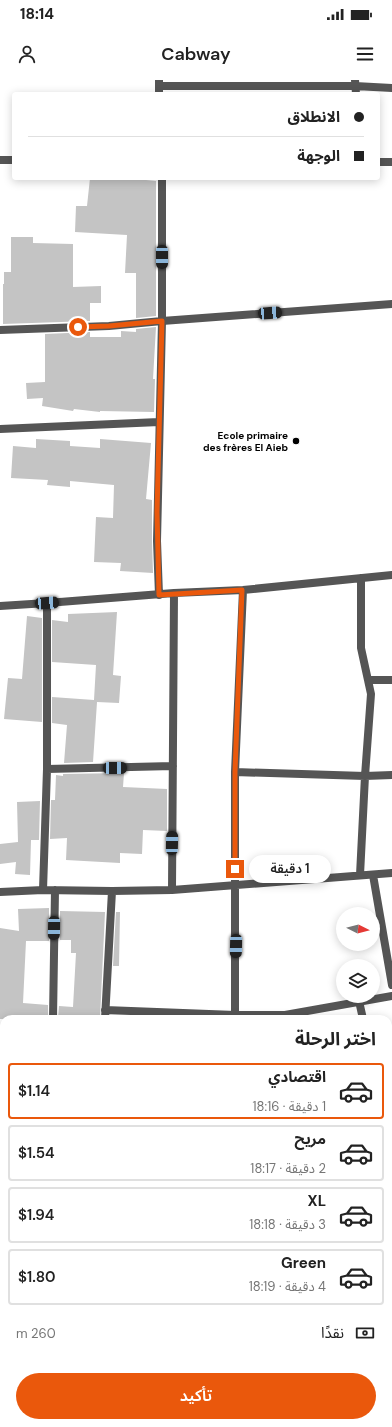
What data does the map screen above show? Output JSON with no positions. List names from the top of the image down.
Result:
{
  "places": ["Ecole primaire des frères El Aieb"],
  "north": "right",
  "page": {
    "status": "18:14",
    "header": "Cabway",
    "banner": ["الانطلاق", "الوجهة"],
    "bubble": "1 دقيقة",
    "heading": "اختر الرحلة",
    "list": [
      {
        "name": "اقتصادي",
        "note": "1 دقيقة · 18:16",
        "value": "$1.14"
      },
      {
        "name": "مريح",
        "note": "2 دقيقة · 18:17",
        "value": "$1.54"
      },
      {
        "name": "XL",
        "note": "3 دقيقة · 18:18",
        "value": "$1.94"
      },
      {
        "name": "Green",
        "note": "4 دقيقة · 18:19",
        "value": "$1.80"
      }
    ],
    "pay": ["نقدًا", "260 m"],
    "buttons": "تأكيد"
  }
}
